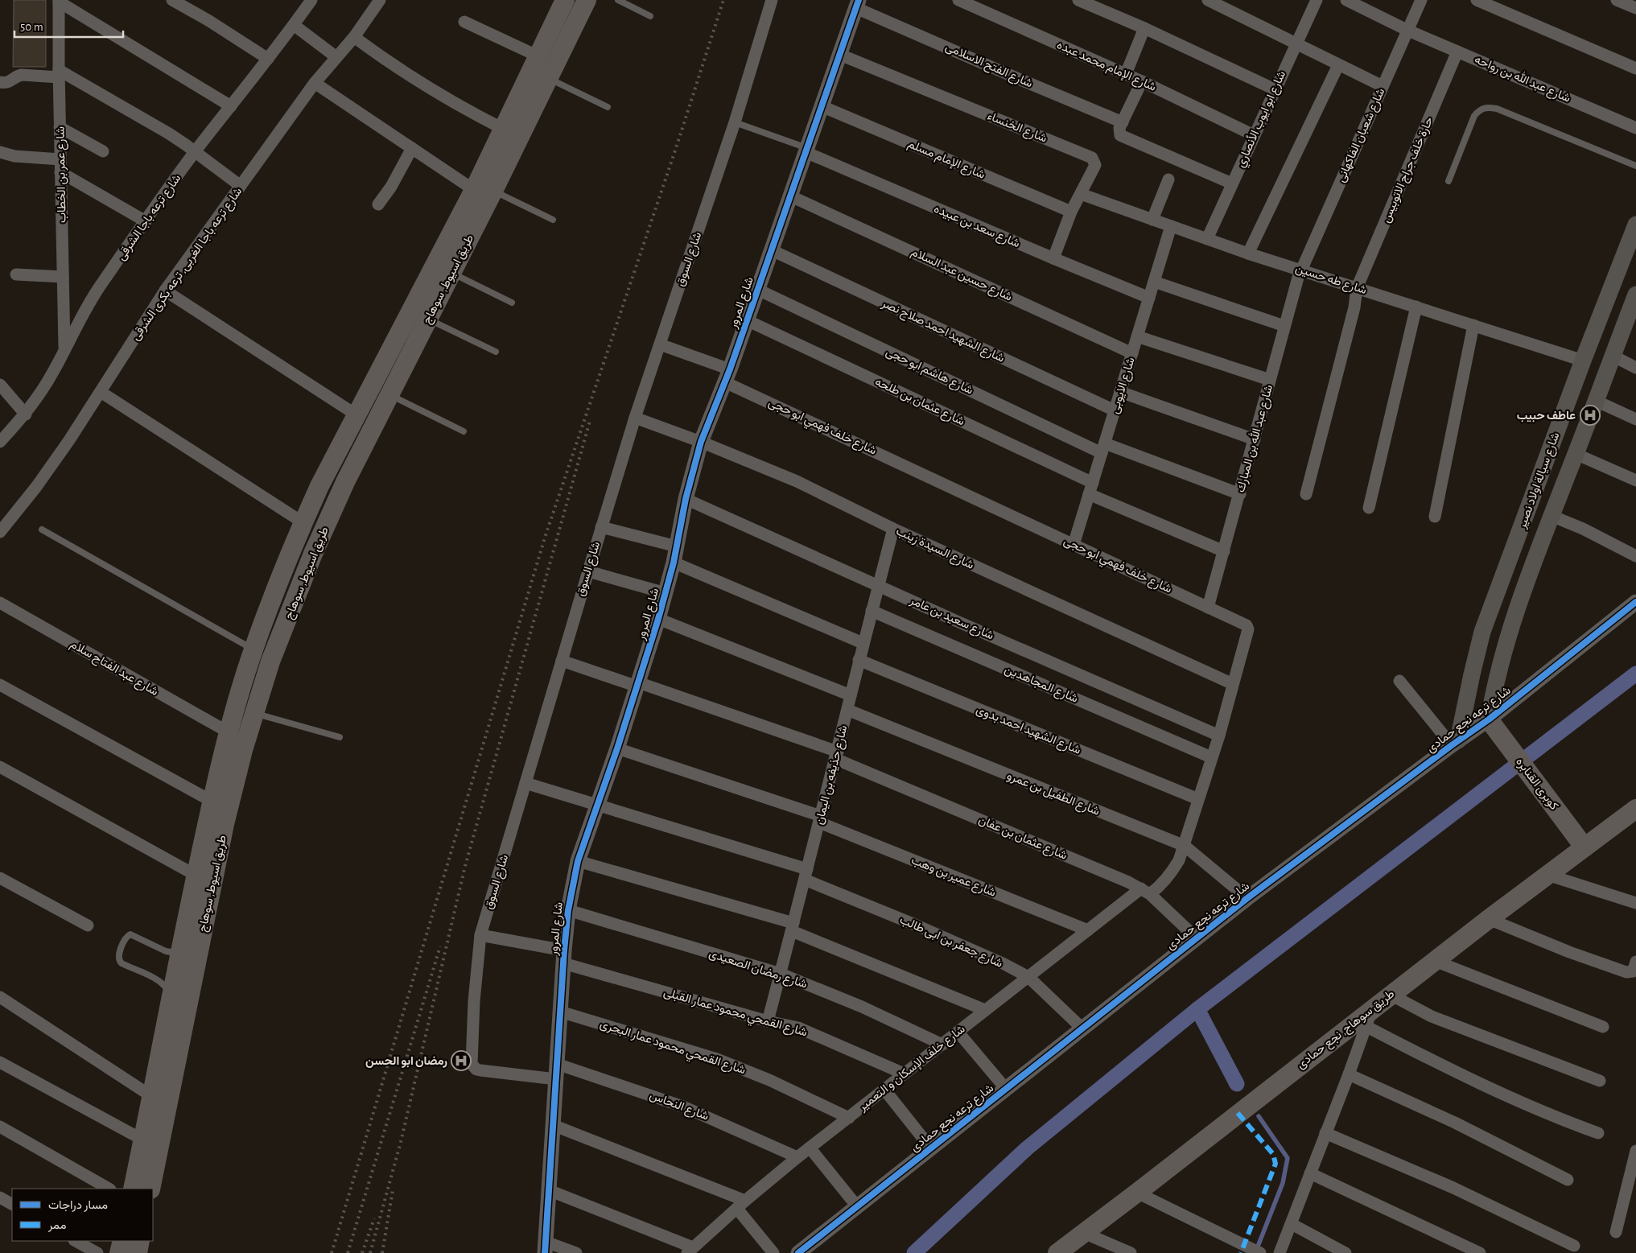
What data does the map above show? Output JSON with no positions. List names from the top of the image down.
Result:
{
  "streets": {
    "main road": [
      "طريق اسيوط, سوهاج",
      "شارع سيالة اولاد نصير",
      "كوبرى القنابره",
      "طريق سوهاج, نجع حمادى"
    ],
    "street": [
      "شارع الفتح الاسلامى",
      "شارع الإمام محمد عبده",
      "شارع عبد الله بن رواحه",
      "شارع ابو ايوب الأنصاري",
      "شارع الخنساء",
      "شارع شعبان الفاكهانى",
      "شارع الإمام مسلم",
      "حارة خلف جراج الاتوبيس",
      "شارع عمر بن الخطاب",
      "شارع ترعه باجا الشرقى",
      "شارع سعد بن عبيده",
      "شارع السوق",
      "شارع ترعه باجا الغربى, ترعه بكرى الشرقى",
      "شارع حسين عبد السلام",
      "شارع طه حسين",
      "شارع المرور",
      "شارع الشهيد احمد صلاح نصر",
      "شارع هاشم ابو حجى",
      "شارع الايوبى",
      "شارع عثمان بن طلحه",
      "شارع خلف فهمي ابو حجى",
      "شارع عبد الله بن المبارك",
      "شارع السيدة زينب",
      "شارع سعيد بن عامر",
      "شارع عبد الفتاح سلام",
      "شارع المجاهدين",
      "شارع ترعه نجع حمادى",
      "شارع الشهيد احمد بدوى",
      "شارع حذيفه بن اليمان",
      "شارع الطفيل بن عمرو",
      "شارع عثمان بن عفان",
      "شارع عمير بن وهب",
      "شارع جعفر بن ابى طالب",
      "شارع رمضان الصعيدى",
      "شارع القمحي محمود عمار القبلى",
      "شارع القمحي محمود عمار البحرى",
      "شارع خلف الإسكان و التعمير",
      "شارع النحاس"
    ]
  },
  "crossings": [
    ["شارع الفتح الاسلامى", "شارع المرور"],
    ["شارع الإمام محمد عبده", "شارع ابو ايوب الأنصاري"],
    ["شارع عبد الله بن رواحه", "شارع شعبان الفاكهانى"],
    ["شارع عبد الله بن رواحه", "حارة خلف جراج الاتوبيس"],
    ["شارع ابو ايوب الأنصاري", "شارع طه حسين"],
    ["شارع الخنساء", "شارع الإمام مسلم"],
    ["شارع الخنساء", "شارع سعد بن عبيده"],
    ["شارع الخنساء", "شارع طه حسين"],
    ["شارع الخنساء", "شارع المرور"],
    ["شارع شعبان الفاكهانى", "شارع طه حسين"],
    ["شارع شعبان الفاكهانى", "شارع عبد الله بن المبارك"],
    ["شارع الإمام مسلم", "شارع المرور"],
    ["حارة خلف جراج الاتوبيس", "شارع طه حسين"],
    ["شارع عمر بن الخطاب", "شارع ترعه باجا الشرقى"],
    ["شارع سعد بن عبيده", "شارع المرور"],
    ["شارع سعد بن عبيده", "شارع الايوبى"],
    ["شارع السوق", "شارع المرور"],
    ["شارع السوق", "شارع خلف فهمي ابو حجى"],
    ["شارع السوق", "شارع السيدة زينب"],
    ["شارع السوق", "شارع عثمان بن عفان"],
    ["شارع السوق", "شارع جعفر بن ابى طالب"],
    ["شارع السوق", "شارع القمحي محمود عمار القبلى"],
    ["شارع حسين عبد السلام", "شارع المرور"],
    ["شارع حسين عبد السلام", "شارع الايوبى"],
    ["طريق اسيوط, سوهاج", "شارع عبد الفتاح سلام"],
    ["شارع طه حسين", "شارع الايوبى"],
    ["شارع طه حسين", "شارع عبد الله بن المبارك"],
    ["شارع طه حسين", "شارع سيالة اولاد نصير"],
    ["شارع المرور", "شارع الشهيد احمد صلاح نصر"],
    ["شارع المرور", "شارع هاشم ابو حجى"],
    ["شارع المرور", "شارع عثمان بن طلحه"],
    ["شارع المرور", "شارع خلف فهمي ابو حجى"],
    ["شارع المرور", "شارع السيدة زينب"],
    ["شارع المرور", "شارع سعيد بن عامر"],
    ["شارع المرور", "شارع عثمان بن عفان"],
    ["شارع المرور", "شارع عمير بن وهب"],
    ["شارع المرور", "شارع جعفر بن ابى طالب"],
    ["شارع المرور", "شارع رمضان الصعيدى"],
    ["شارع المرور", "شارع القمحي محمود عمار القبلى"],
    ["شارع المرور", "شارع القمحي محمود عمار البحرى"],
    ["شارع المرور", "شارع النحاس"],
    ["شارع الشهيد احمد صلاح نصر", "شارع الايوبى"],
    ["شارع هاشم ابو حجى", "شارع الايوبى"],
    ["شارع هاشم ابو حجى", "شارع عبد الله بن المبارك"],
    ["شارع الايوبى", "شارع عثمان بن طلحه"],
    ["شارع الايوبى", "شارع خلف فهمي ابو حجى"],
    ["شارع عثمان بن طلحه", "شارع عبد الله بن المبارك"],
    ["شارع خلف فهمي ابو حجى", "شارع عبد الله بن المبارك"],
    ["شارع خلف فهمي ابو حجى", "شارع السيدة زينب"],
    ["شارع خلف فهمي ابو حجى", "شارع سعيد بن عامر"],
    ["شارع خلف فهمي ابو حجى", "شارع المجاهدين"],
    ["شارع خلف فهمي ابو حجى", "شارع الشهيد احمد بدوى"],
    ["شارع خلف فهمي ابو حجى", "شارع الطفيل بن عمرو"],
    ["شارع خلف فهمي ابو حجى", "شارع عثمان بن عفان"],
    ["شارع خلف فهمي ابو حجى", "شارع خلف الإسكان و التعمير"],
    ["شارع سيالة اولاد نصير", "شارع ترعه نجع حمادى"],
    ["شارع سيالة اولاد نصير", "كوبرى القنابره"],
    ["شارع السيدة زينب", "شارع حذيفه بن اليمان"],
    ["شارع سعيد بن عامر", "شارع حذيفه بن اليمان"],
    ["شارع المجاهدين", "شارع حذيفه بن اليمان"],
    ["شارع ترعه نجع حمادى", "كوبرى القنابره"],
    ["شارع ترعه نجع حمادى", "شارع الطفيل بن عمرو"],
    ["شارع ترعه نجع حمادى", "شارع عثمان بن عفان"],
    ["شارع ترعه نجع حمادى", "شارع جعفر بن ابى طالب"],
    ["شارع الشهيد احمد بدوى", "شارع حذيفه بن اليمان"],
    ["شارع حذيفه بن اليمان", "شارع الطفيل بن عمرو"],
    ["شارع حذيفه بن اليمان", "شارع عثمان بن عفان"],
    ["شارع حذيفه بن اليمان", "شارع عمير بن وهب"],
    ["شارع حذيفه بن اليمان", "شارع جعفر بن ابى طالب"],
    ["شارع حذيفه بن اليمان", "شارع رمضان الصعيدى"],
    ["شارع حذيفه بن اليمان", "شارع القمحي محمود عمار القبلى"],
    ["كوبرى القنابره", "طريق سوهاج, نجع حمادى"],
    ["شارع عثمان بن عفان", "شارع خلف الإسكان و التعمير"],
    ["شارع عمير بن وهب", "شارع خلف الإسكان و التعمير"],
    ["شارع جعفر بن ابى طالب", "شارع خلف الإسكان و التعمير"],
    ["شارع رمضان الصعيدى", "شارع خلف الإسكان و التعمير"],
    ["شارع القمحي محمود عمار القبلى", "شارع خلف الإسكان و التعمير"],
    ["شارع القمحي محمود عمار البحرى", "شارع خلف الإسكان و التعمير"],
    ["شارع خلف الإسكان و التعمير", "شارع النحاس"]
  ],
  "places": {
    "hospital": ["عاطف حبيب", "رمضان ابو الحسن"]
  },
  "legend": ["مسار دراجات", "ممر"],
  "scale_bar": "50 m"
}
